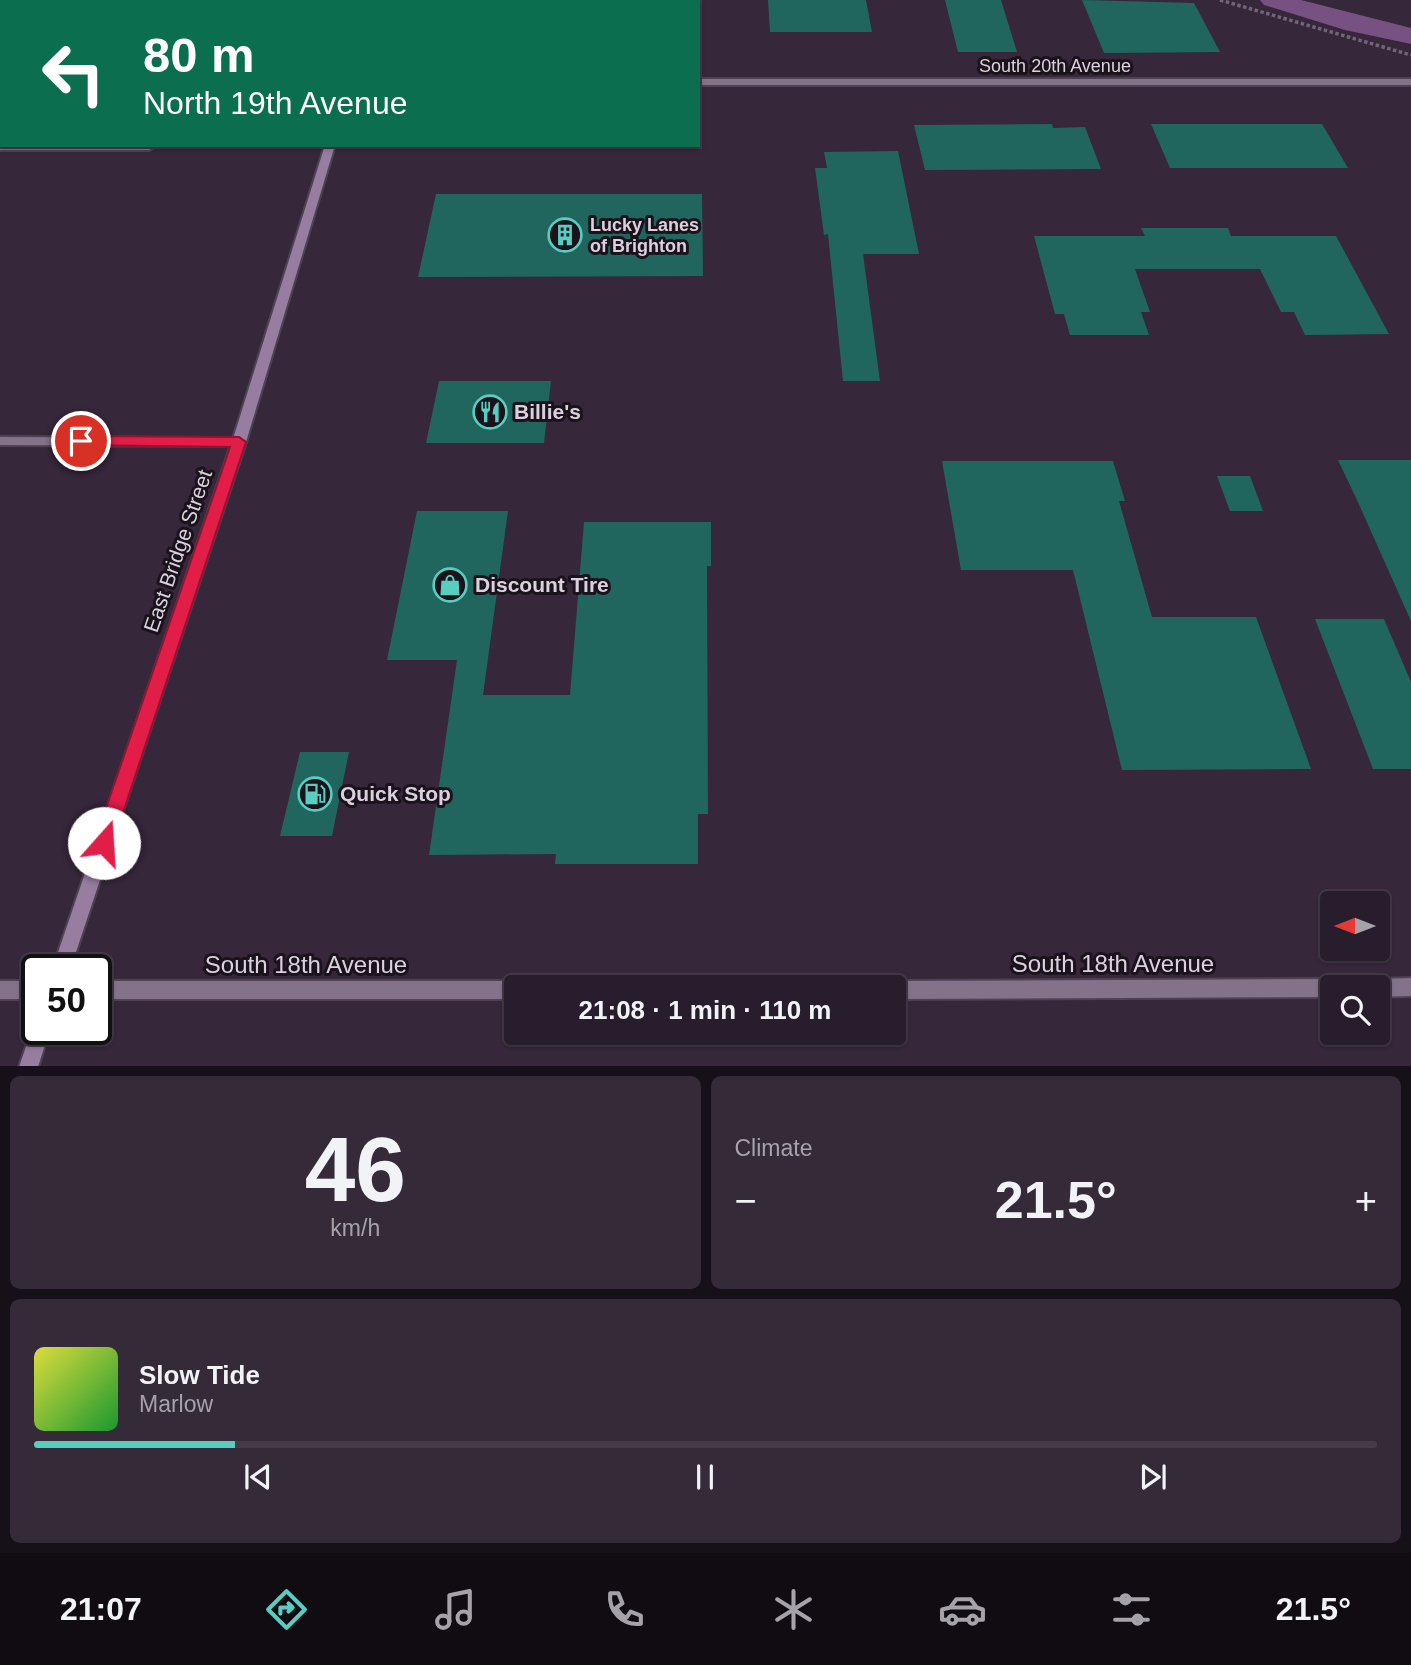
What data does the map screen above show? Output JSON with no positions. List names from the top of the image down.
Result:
{
  "streets": {
    "main road": ["East Bridge Street"],
    "street": ["South 20th Avenue", "South 18th Avenue"]
  },
  "places": {
    "building": ["Lucky Lanes of Brighton"],
    "restaurant": ["Billie's"],
    "shop": ["Discount Tire"],
    "fuel station": ["Quick Stop"]
  },
  "north": "left",
  "page": {
    "turn": ["80 m", "North 19th Avenue"],
    "limit": "50",
    "trip": "21:08 · 1 min · 110 m",
    "tile": [
      ["46", "km/h"],
      "Climate"
    ],
    "heat": ["−", "21.5°", "+"],
    "song": ["Slow Tide", "Marlow"],
    "tabs": ["21:07", "21.5°"]
  }
}
